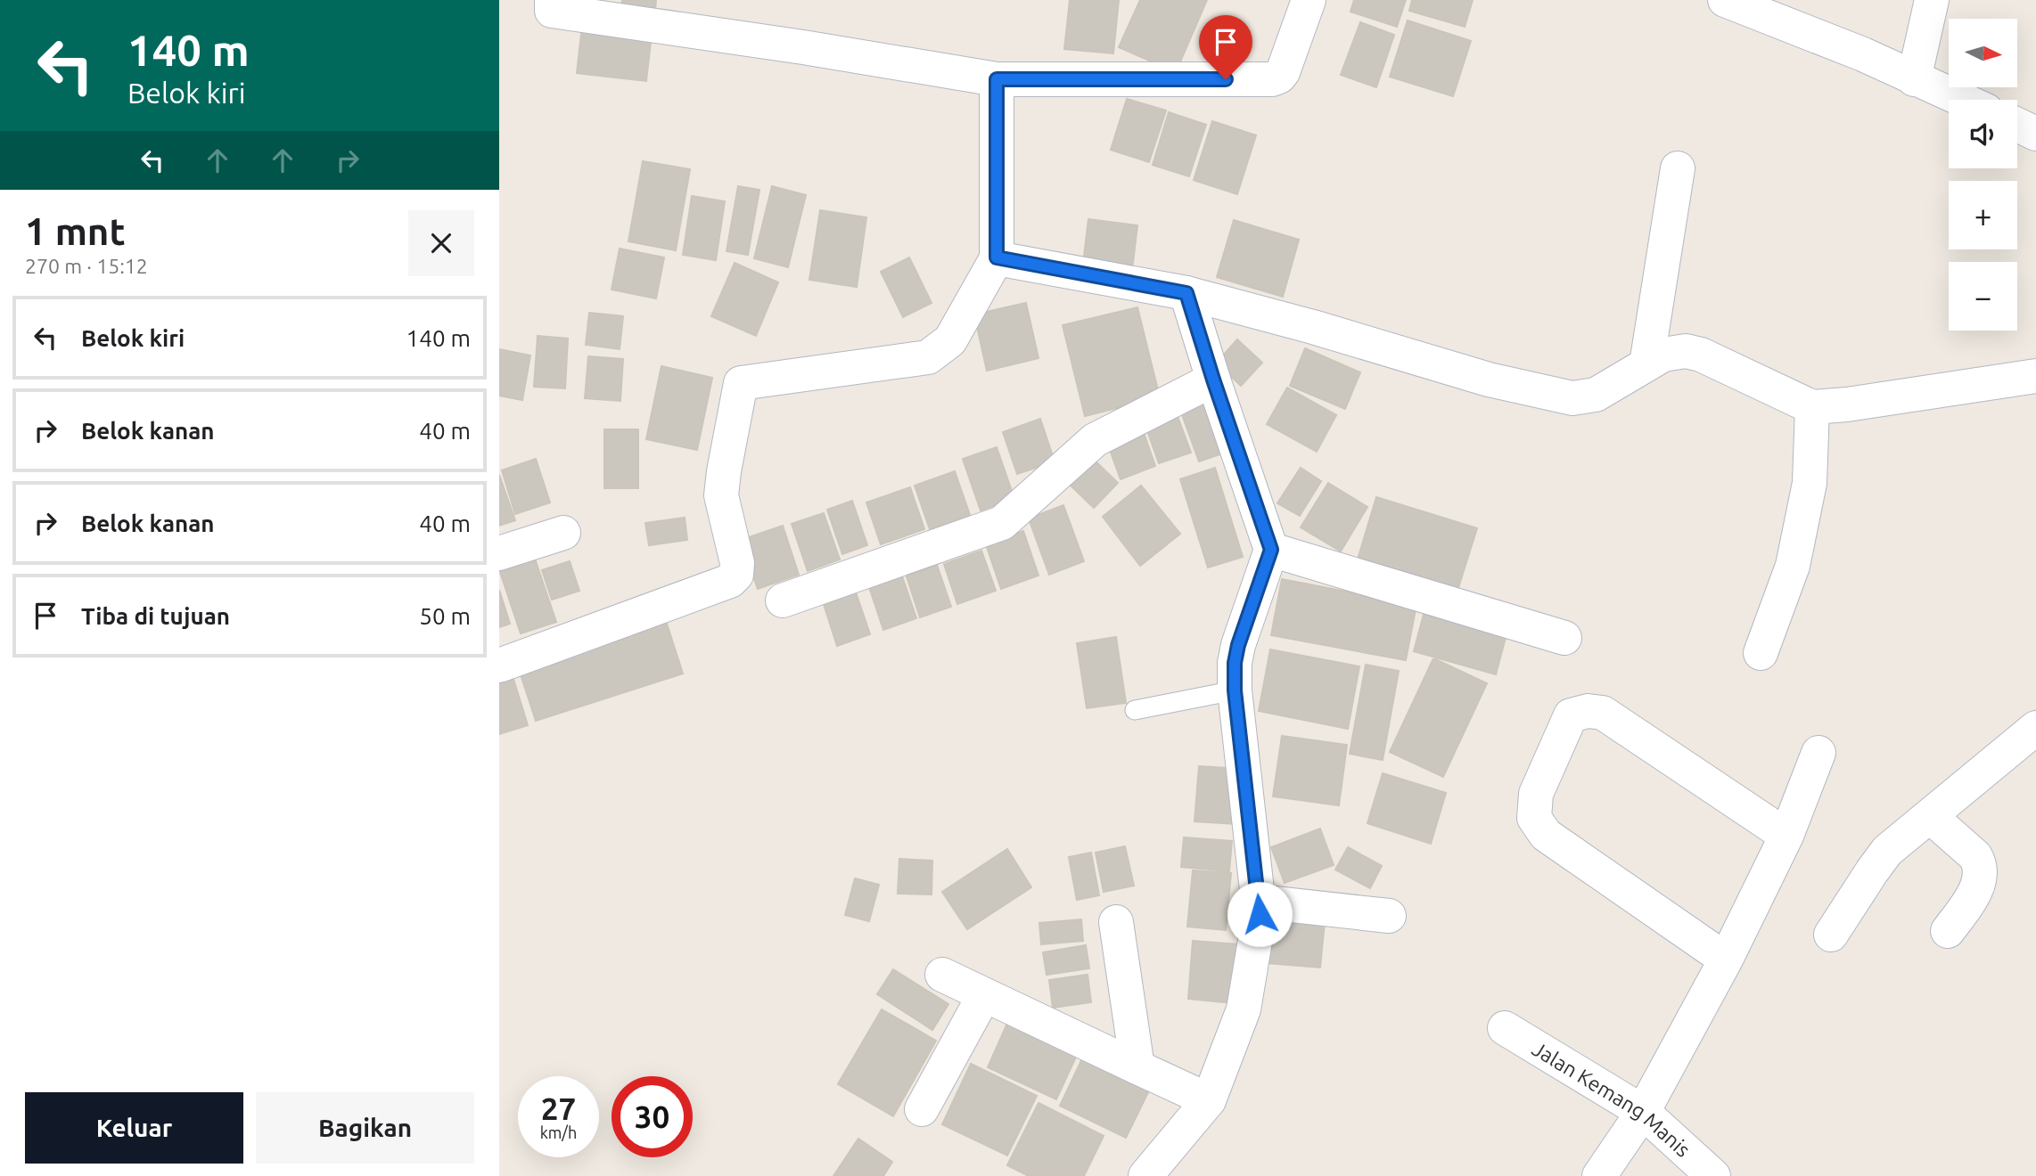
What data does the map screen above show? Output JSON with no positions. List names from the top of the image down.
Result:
{
  "streets": {
    "street": ["Jalan Kemang Manis"]
  },
  "north": "right",
  "page": {
    "turn": ["140 m", "Belok kiri"],
    "map_buttons": ["+", "−"],
    "heading": ["1 mnt", "270 m · 15:12"],
    "list": [
      {
        "name": "Belok kiri",
        "value": "140 m"
      },
      {
        "name": "Belok kanan",
        "value": "40 m"
      },
      {
        "name": "Belok kanan",
        "value": "40 m"
      },
      {
        "name": "Tiba di tujuan",
        "value": "50 m"
      }
    ],
    "speed": "27 km/h",
    "limit": "30",
    "buttons": ["Keluar", "Bagikan"]
  }
}
